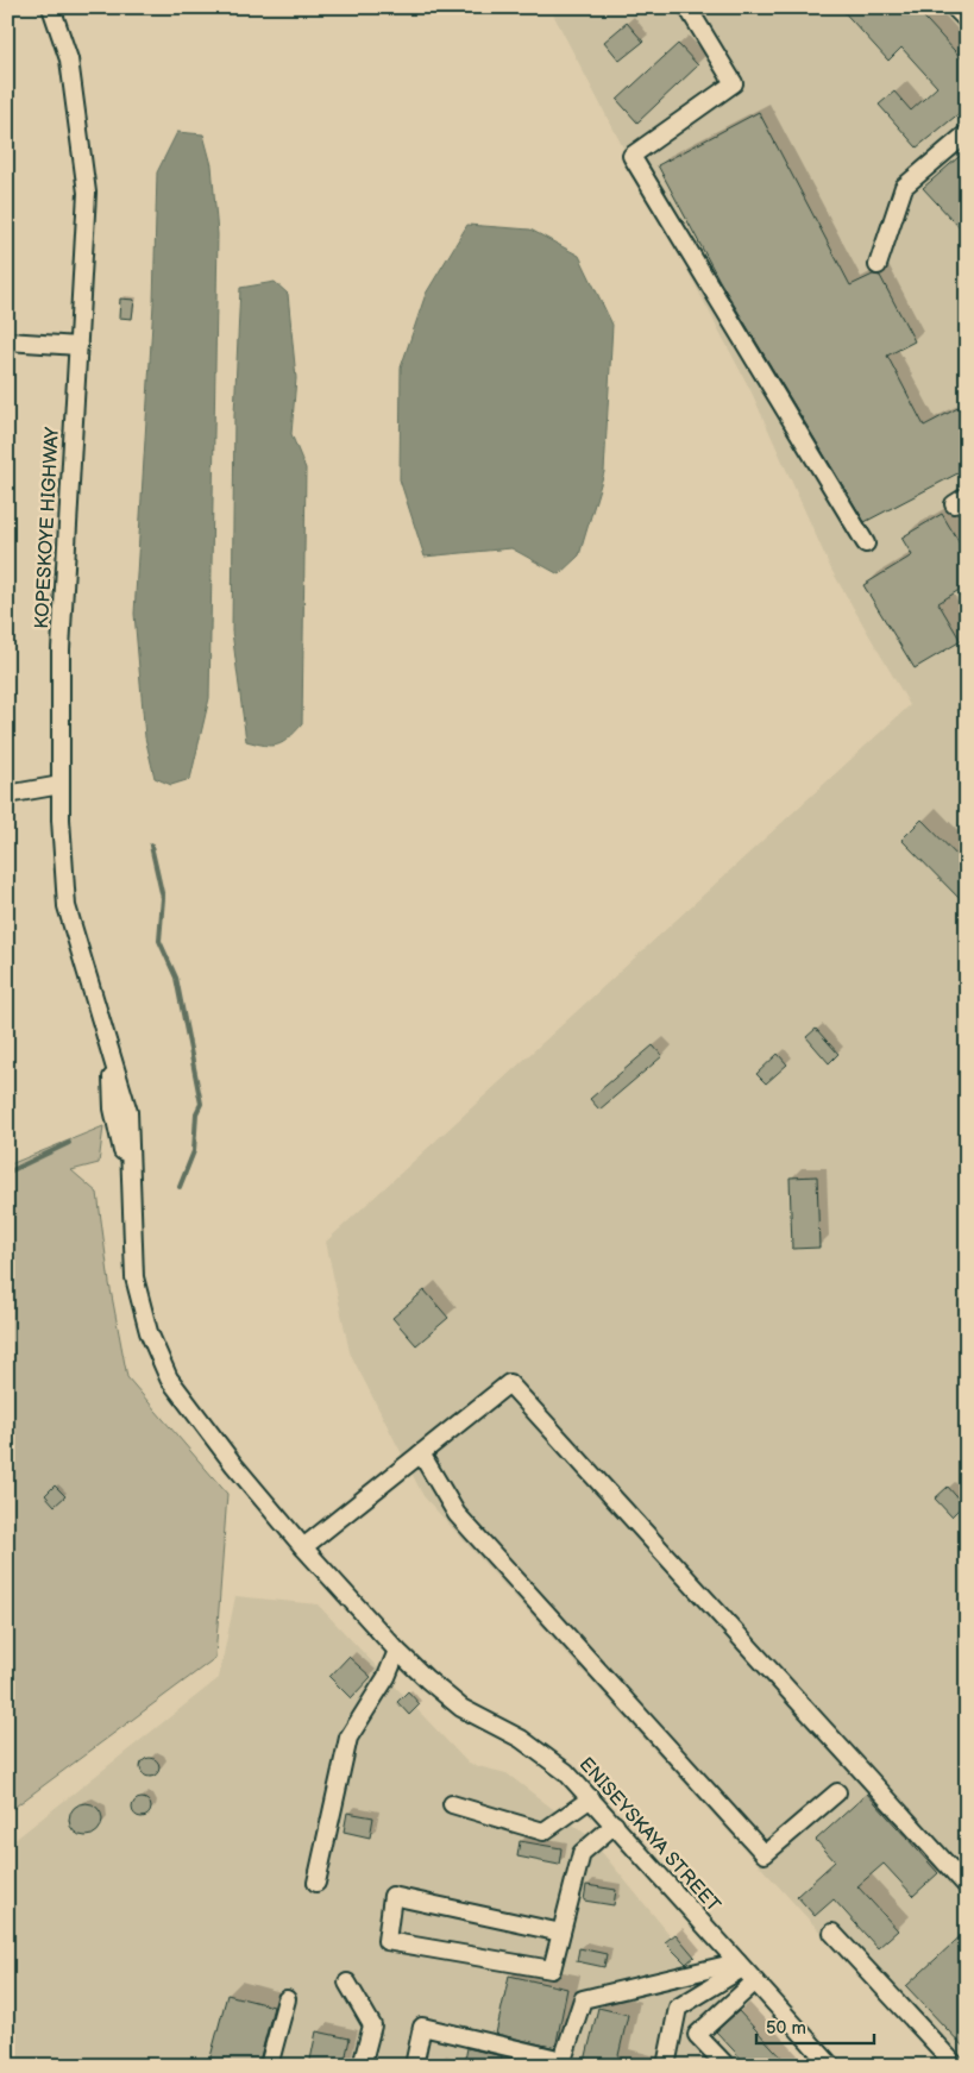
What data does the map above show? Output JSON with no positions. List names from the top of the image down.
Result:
{
  "streets": {
    "street": ["KOPESKOYE HIGHWAY", "ENISEYSKAYA STREET"]
  },
  "crossings": [
    ["KOPESKOYE HIGHWAY", "ENISEYSKAYA STREET"]
  ],
  "scale_bar": "50 m"
}
